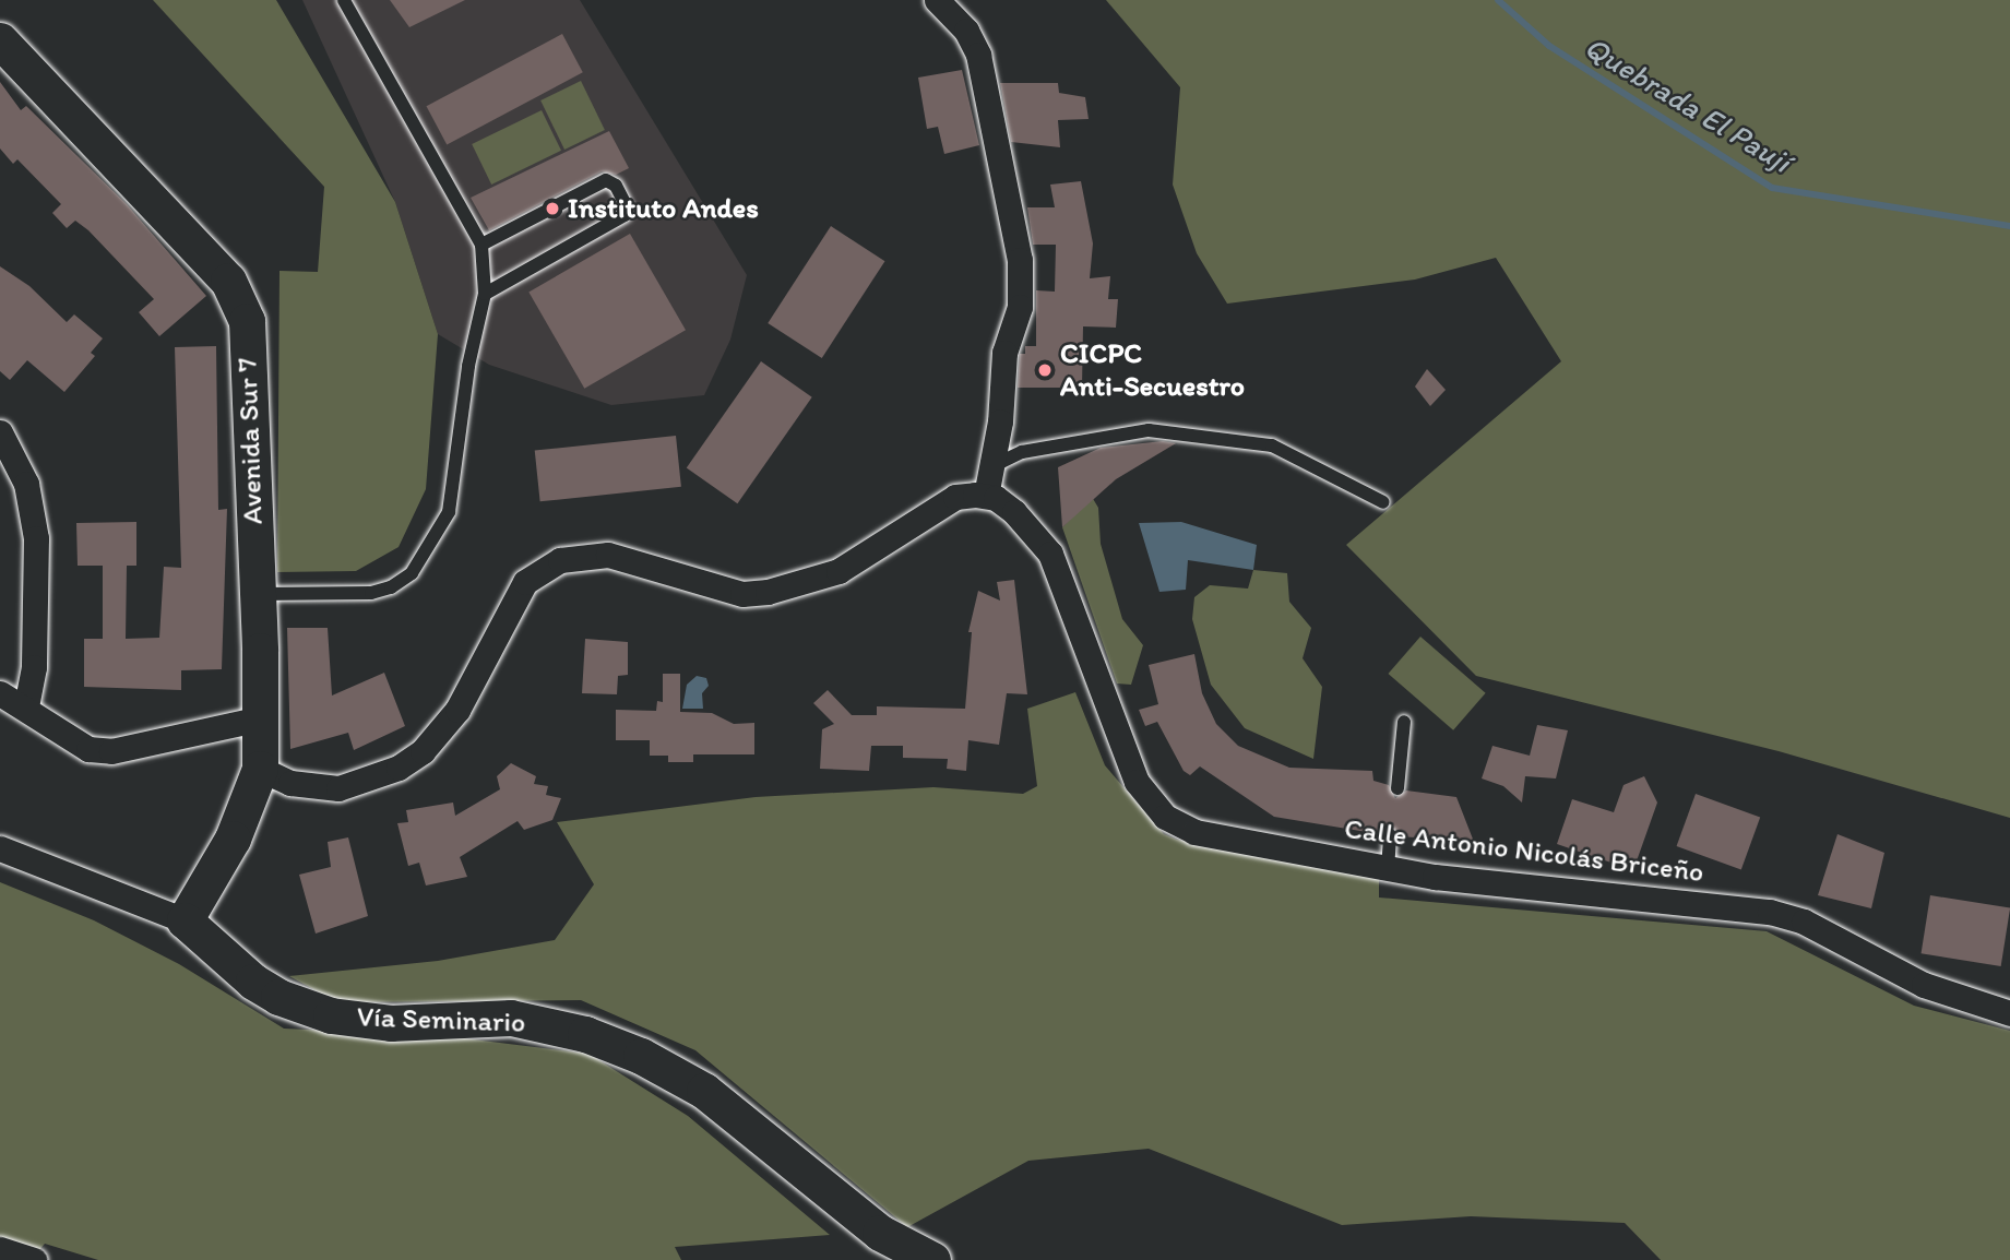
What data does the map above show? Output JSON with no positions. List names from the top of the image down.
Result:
{
  "streets": {
    "main road": ["Avenida Sur 7", "Vía Seminario"],
    "street": ["Calle Antonio Nicolás Briceño"]
  },
  "crossings": [
    ["Avenida Sur 7", "Vía Seminario"]
  ],
  "water": ["Quebrada El Paují"],
  "places": ["Instituto Andes", "CICPC Anti-Secuestro"]
}
